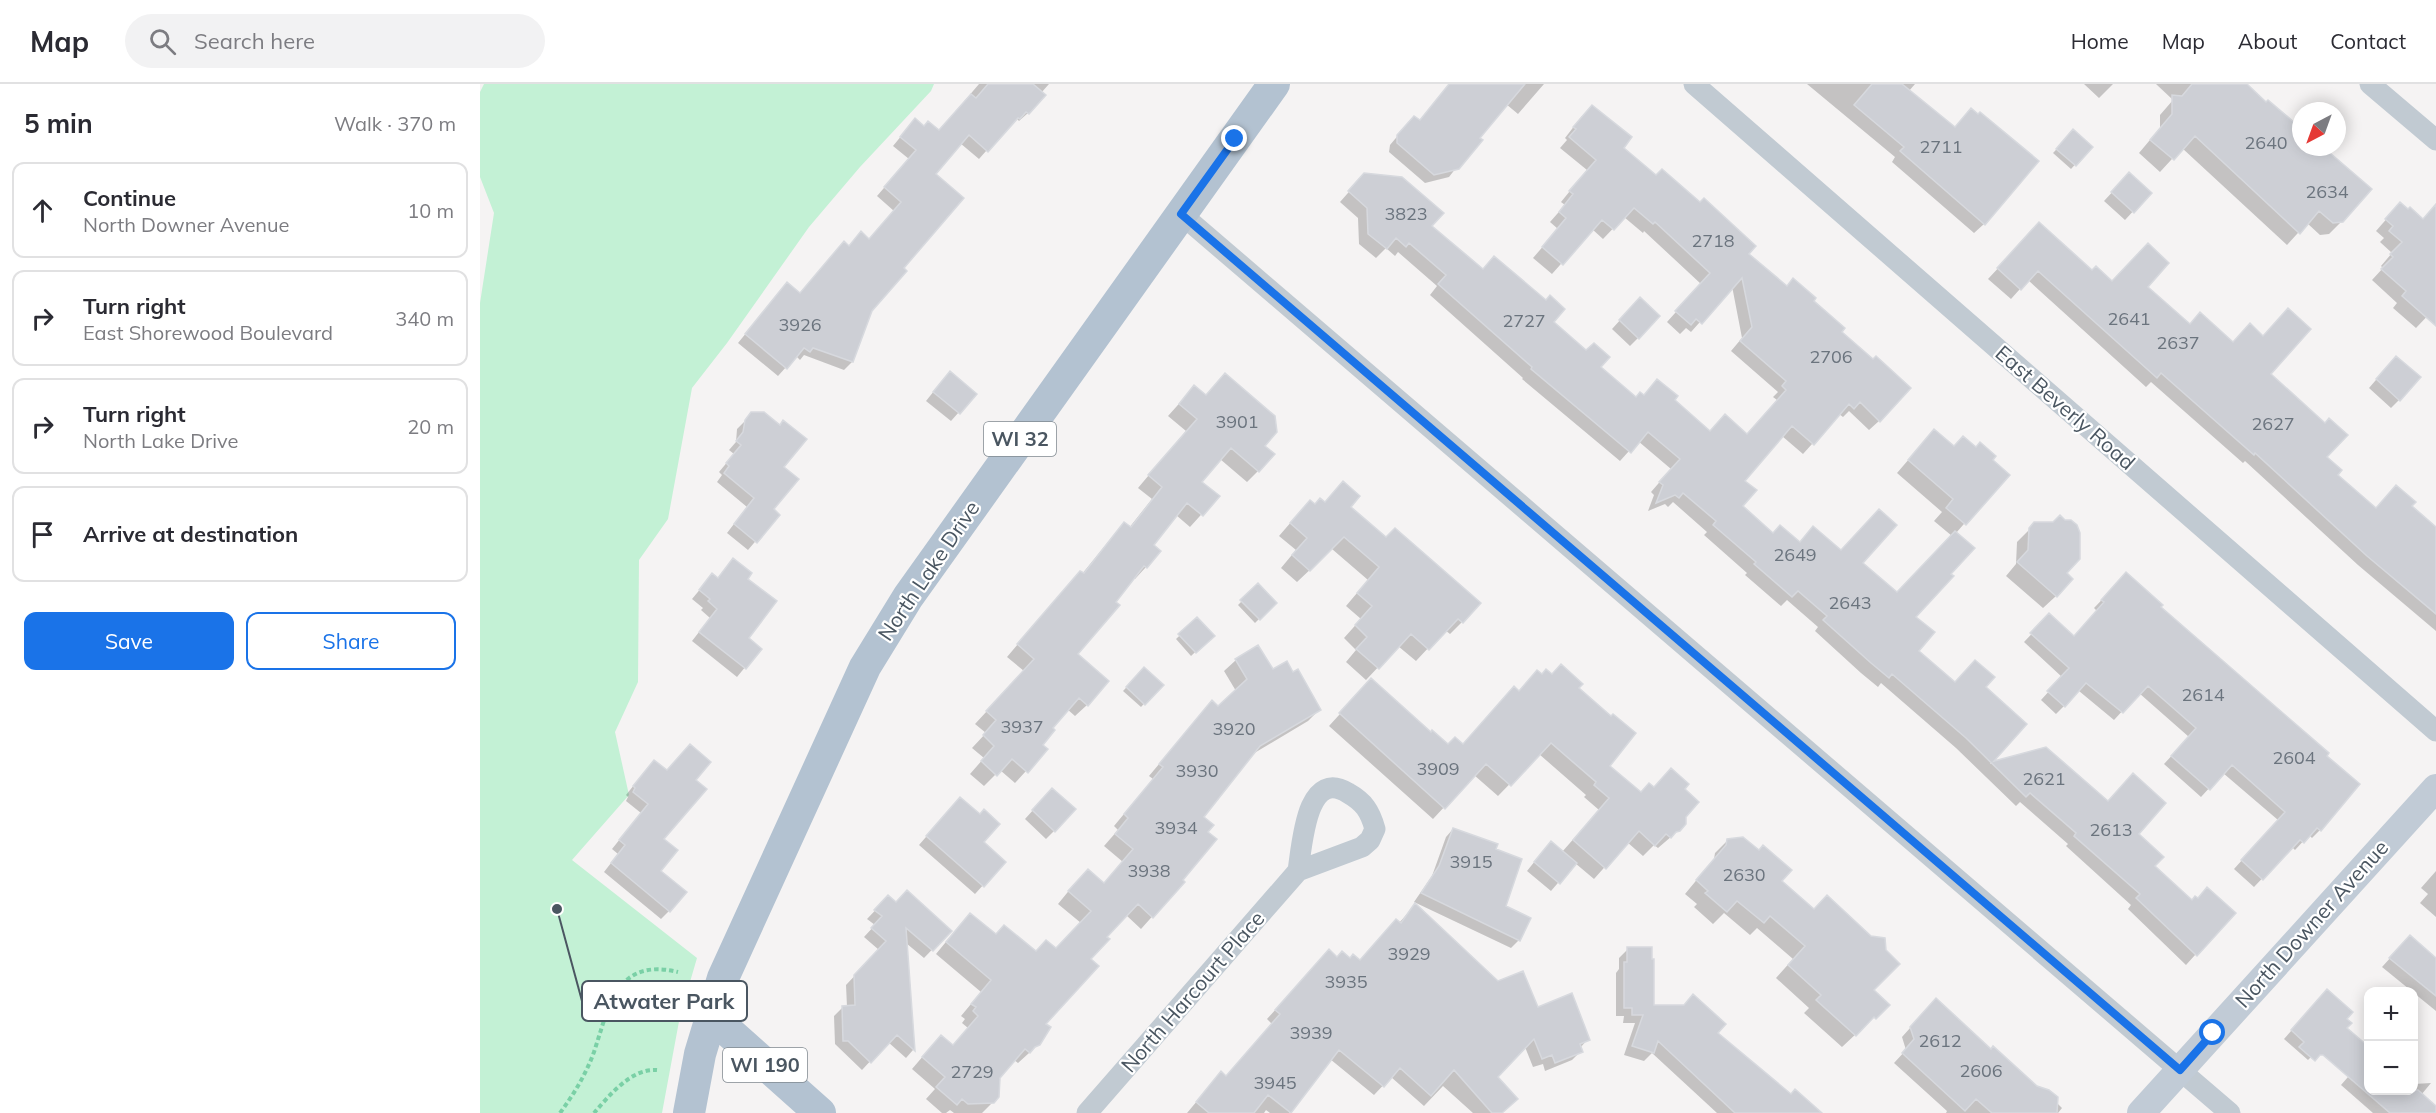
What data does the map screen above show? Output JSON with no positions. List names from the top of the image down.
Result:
{
  "streets": {
    "main road": ["WI 32", "North Lake Drive", "WI 190"],
    "street": ["East Beverly Road", "North Downer Avenue", "North Harcourt Place"]
  },
  "crossings": [
    ["North Lake Drive", "WI 190"]
  ],
  "places": ["Atwater Park"],
  "house_numbers": [
    "2640",
    "2711",
    "2634",
    "3823",
    "2718",
    "2641",
    "2727",
    "3926",
    "2637",
    "2706",
    "3901",
    "2627",
    "2649",
    "2643",
    "2614",
    "3937",
    "3920",
    "2604",
    "3909",
    "3930",
    "2621",
    "3934",
    "2613",
    "3915",
    "3938",
    "2630",
    "3929",
    "3935",
    "3939",
    "2612",
    "2606",
    "2729",
    "3945"
  ],
  "north": "bottom left",
  "page": {
    "header": "Map",
    "search": "Search here",
    "nav": [
      "Home",
      "Map",
      "About",
      "Contact"
    ],
    "heading": ["5 min", "Walk · 370 m"],
    "list": [
      ["Continue", "North Downer Avenue", "10 m"],
      ["Turn right", "East Shorewood Boulevard", "340 m"],
      ["Turn right", "North Lake Drive", "20 m"],
      "Arrive at destination"
    ],
    "buttons": ["Save", "Share"],
    "map_buttons": ["+", "−"]
  }
}
